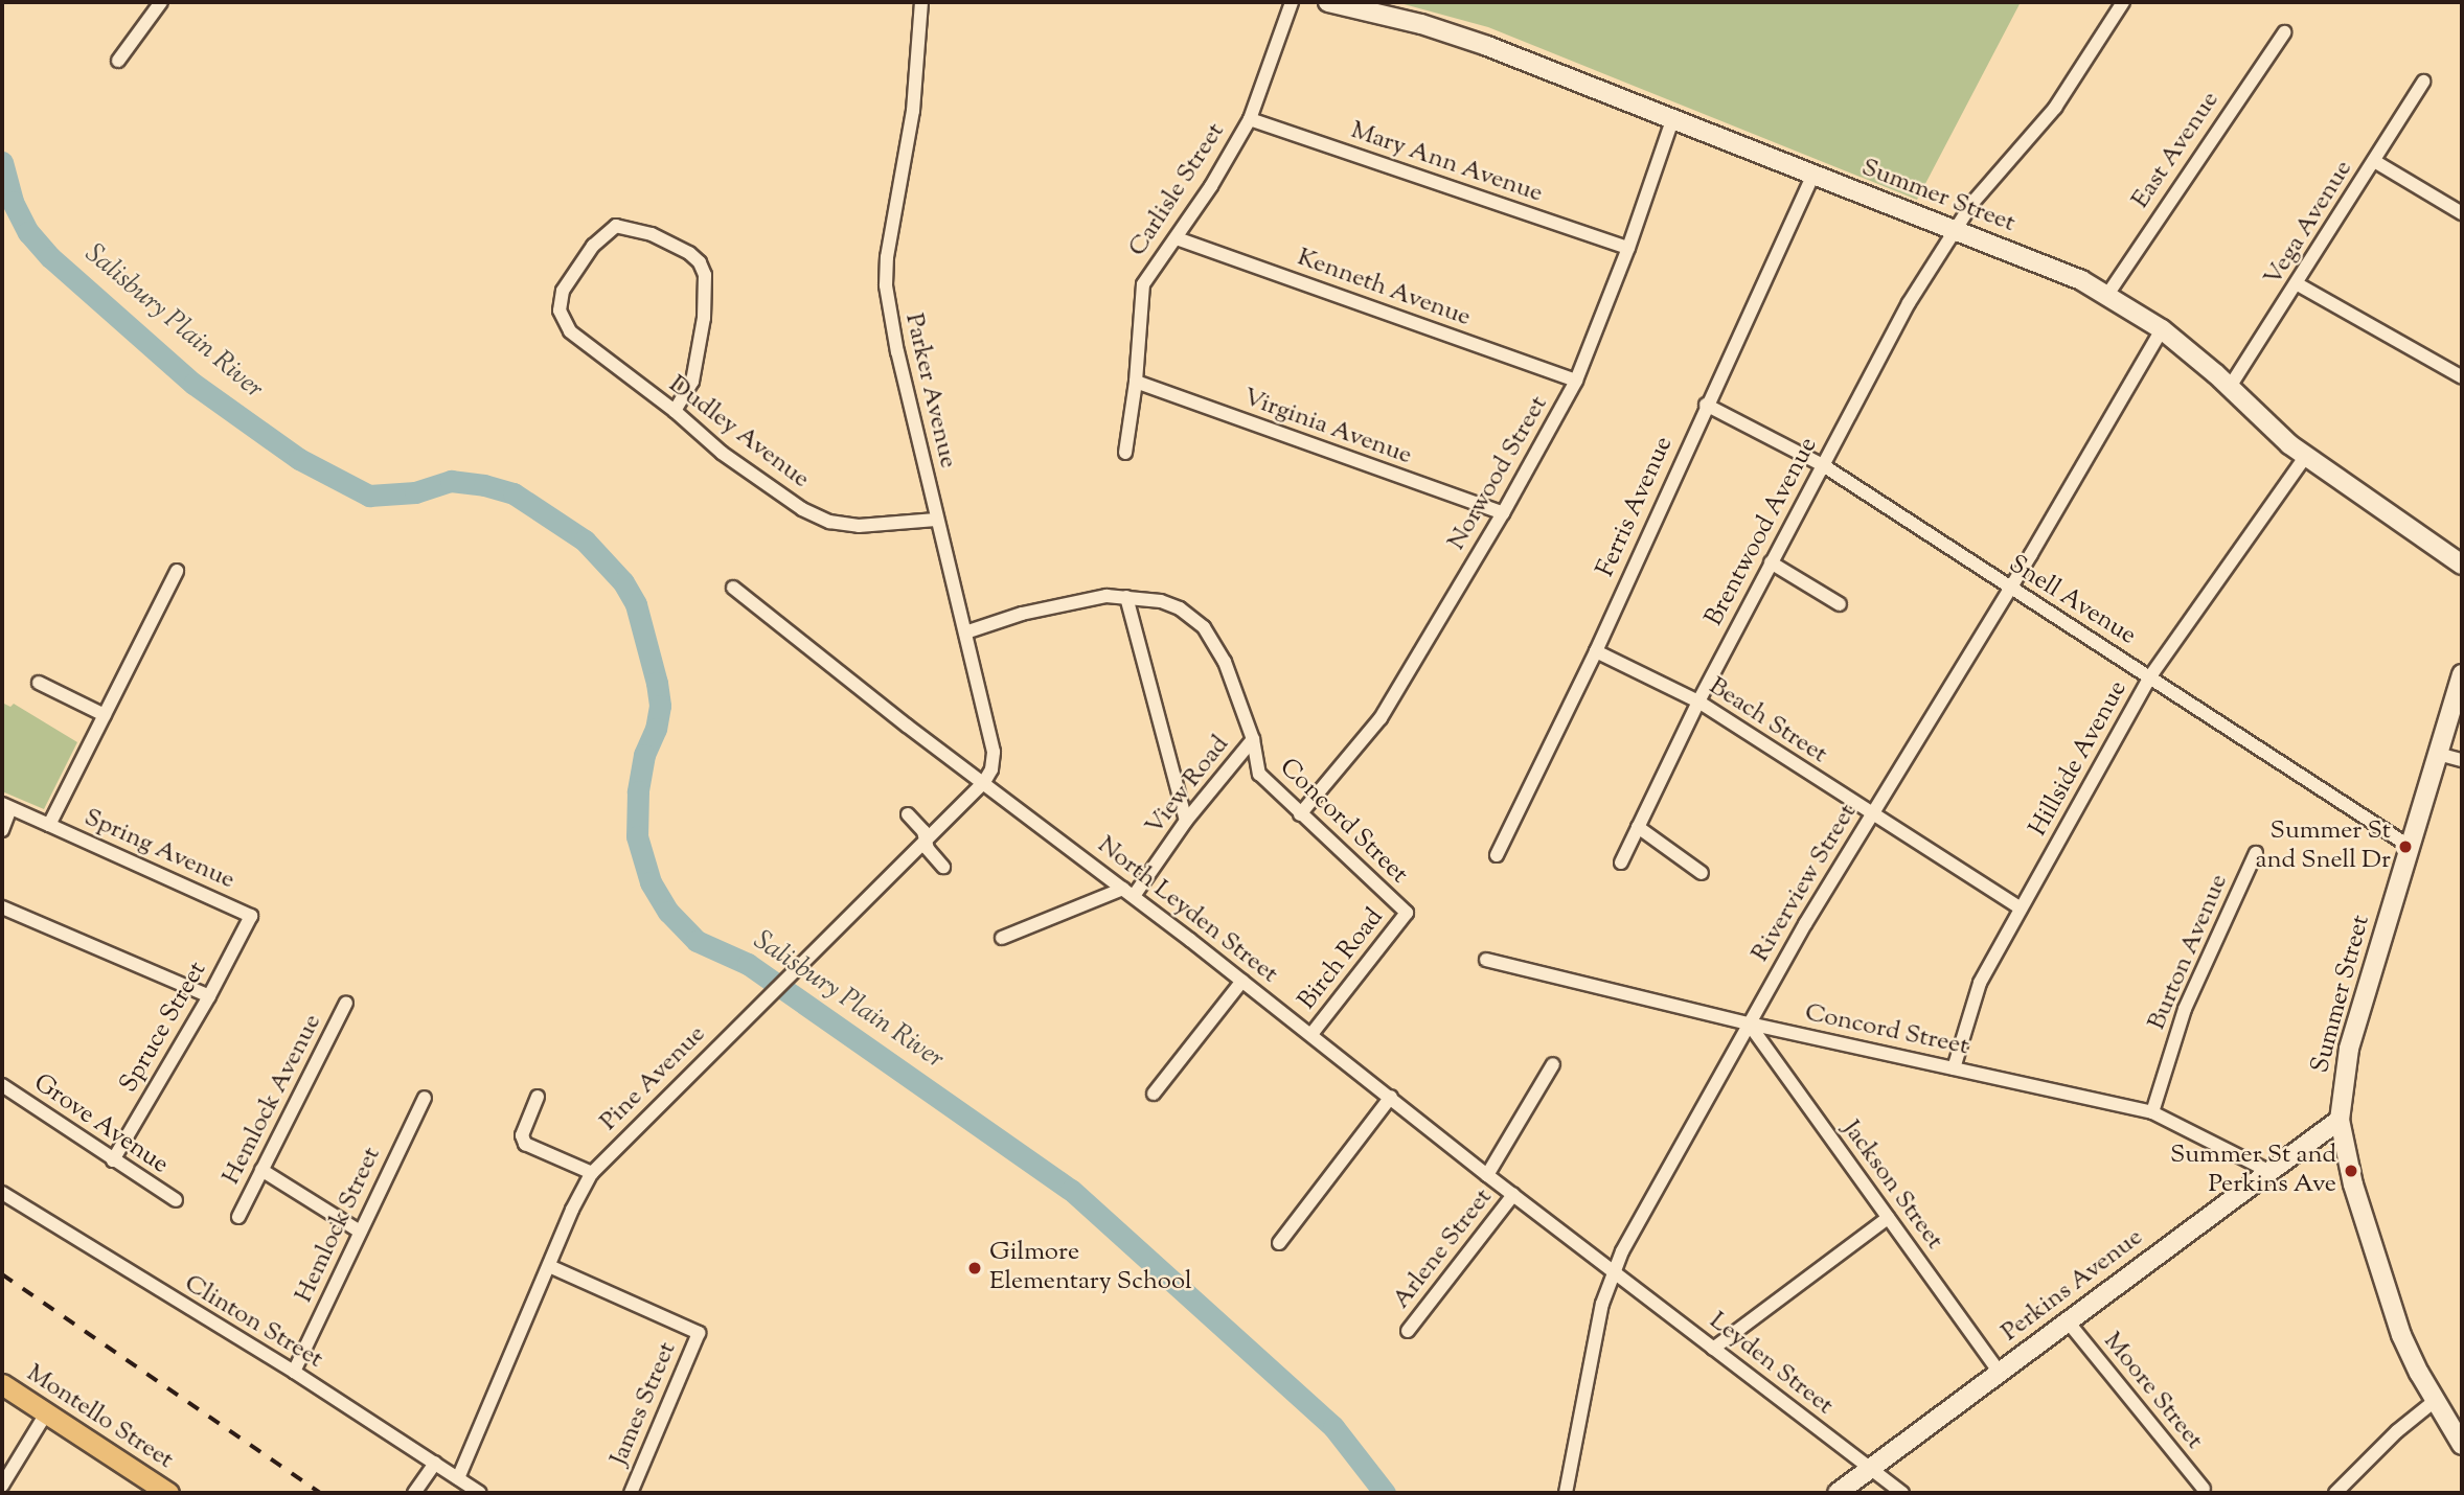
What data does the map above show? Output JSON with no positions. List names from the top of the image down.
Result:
{
  "streets": {
    "main road": ["Montello Street"],
    "street": [
      "East Avenue",
      "Mary Ann Avenue",
      "Carlisle Street",
      "Summer Street",
      "Vega Avenue",
      "Kenneth Avenue",
      "Parker Avenue",
      "Virginia Avenue",
      "Dudley Avenue",
      "Norwood Street",
      "Ferris Avenue",
      "Brentwood Avenue",
      "Snell Avenue",
      "Beach Street",
      "Hillside Avenue",
      "View Road",
      "Concord Street",
      "Spring Avenue",
      "Riverview Street",
      "North Leyden Street",
      "Burton Avenue",
      "Birch Road",
      "Spruce Street",
      "Pine Avenue",
      "Hemlock Avenue",
      "Grove Avenue",
      "Jackson Street",
      "Hemlock Street",
      "Arlene Street",
      "Perkins Avenue",
      "Clinton Street",
      "Leyden Street",
      "Moore Street",
      "James Street"
    ]
  },
  "crossings": [
    ["East Avenue", "Summer Street"],
    ["Mary Ann Avenue", "Carlisle Street"],
    ["Mary Ann Avenue", "Norwood Street"],
    ["Carlisle Street", "Kenneth Avenue"],
    ["Carlisle Street", "Virginia Avenue"],
    ["Summer Street", "Vega Avenue"],
    ["Summer Street", "Norwood Street"],
    ["Summer Street", "Ferris Avenue"],
    ["Summer Street", "Brentwood Avenue"],
    ["Summer Street", "Snell Avenue"],
    ["Summer Street", "Hillside Avenue"],
    ["Summer Street", "Riverview Street"],
    ["Summer Street", "Perkins Avenue"],
    ["Kenneth Avenue", "Norwood Street"],
    ["Parker Avenue", "Dudley Avenue"],
    ["Parker Avenue", "Concord Street"],
    ["Parker Avenue", "North Leyden Street"],
    ["Parker Avenue", "Pine Avenue"],
    ["Virginia Avenue", "Norwood Street"],
    ["Norwood Street", "Concord Street"],
    ["Ferris Avenue", "Snell Avenue"],
    ["Ferris Avenue", "Beach Street"],
    ["Brentwood Avenue", "Snell Avenue"],
    ["Brentwood Avenue", "Beach Street"],
    ["Snell Avenue", "Hillside Avenue"],
    ["Snell Avenue", "Riverview Street"],
    ["Beach Street", "Hillside Avenue"],
    ["Beach Street", "Riverview Street"],
    ["Hillside Avenue", "Concord Street"],
    ["View Road", "Concord Street"],
    ["View Road", "North Leyden Street"],
    ["Concord Street", "Riverview Street"],
    ["Concord Street", "Burton Avenue"],
    ["Concord Street", "Birch Road"],
    ["Concord Street", "Jackson Street"],
    ["Concord Street", "Perkins Avenue"],
    ["Spring Avenue", "Spruce Street"],
    ["Riverview Street", "North Leyden Street"],
    ["Riverview Street", "Jackson Street"],
    ["Riverview Street", "Leyden Street"],
    ["North Leyden Street", "Birch Road"],
    ["North Leyden Street", "Pine Avenue"],
    ["North Leyden Street", "Arlene Street"],
    ["North Leyden Street", "Leyden Street"],
    ["Spruce Street", "Grove Avenue"],
    ["Pine Avenue", "Clinton Street"],
    ["Pine Avenue", "James Street"],
    ["Jackson Street", "Perkins Avenue"],
    ["Hemlock Street", "Clinton Street"],
    ["Perkins Avenue", "Leyden Street"],
    ["Perkins Avenue", "Moore Street"]
  ],
  "water": ["Salisbury Plain River"],
  "places": ["Summer St and Snell Dr", "Summer St and Perkins Ave", "Gilmore Elementary School"]
}
